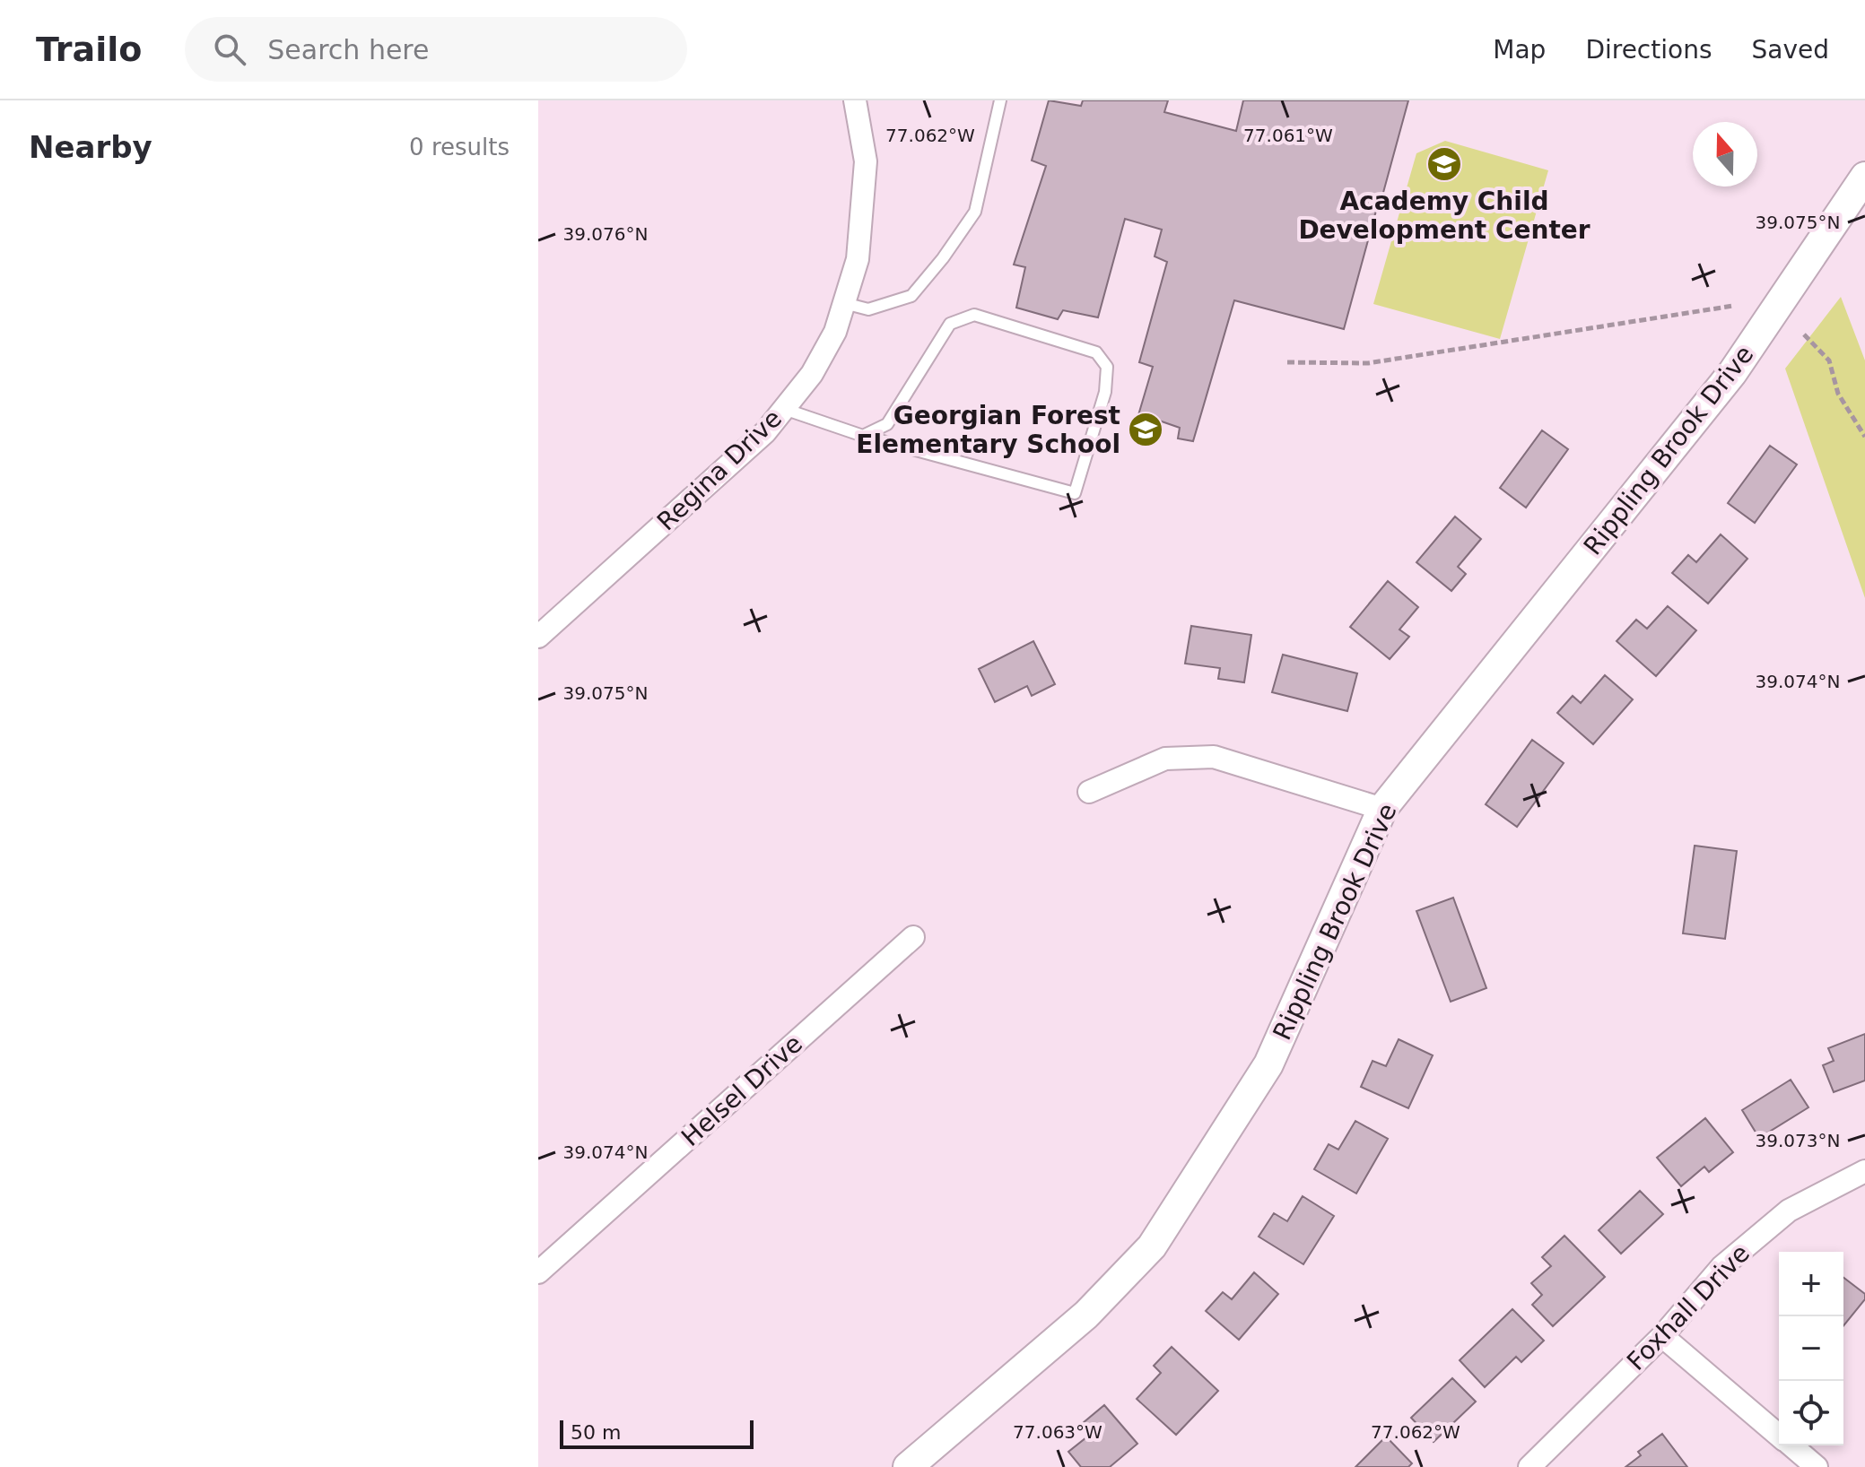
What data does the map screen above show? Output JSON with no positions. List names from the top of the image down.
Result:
{
  "streets": {
    "street": [
      "Rippling Brook Drive",
      "Regina Drive",
      "Helsel Drive",
      "Foxhall Drive"
    ]
  },
  "places": {
    "school or university": ["Academy Child Development Center", "Georgian Forest Elementary School"]
  },
  "scale_bar": "50 m",
  "north": "top",
  "page": {
    "header": "Trailo",
    "search": "Search here",
    "nav": ["Map", "Directions", "Saved"],
    "heading": ["Nearby", "0 results"],
    "map_buttons": ["+", "−"],
    "scale": "50 m"
  },
  "coordinates": [
    "77.062°W",
    "77.061°W",
    "39.075°N",
    "39.076°N",
    "39.074°N",
    "39.073°N",
    "77.063°W"
  ]
}
